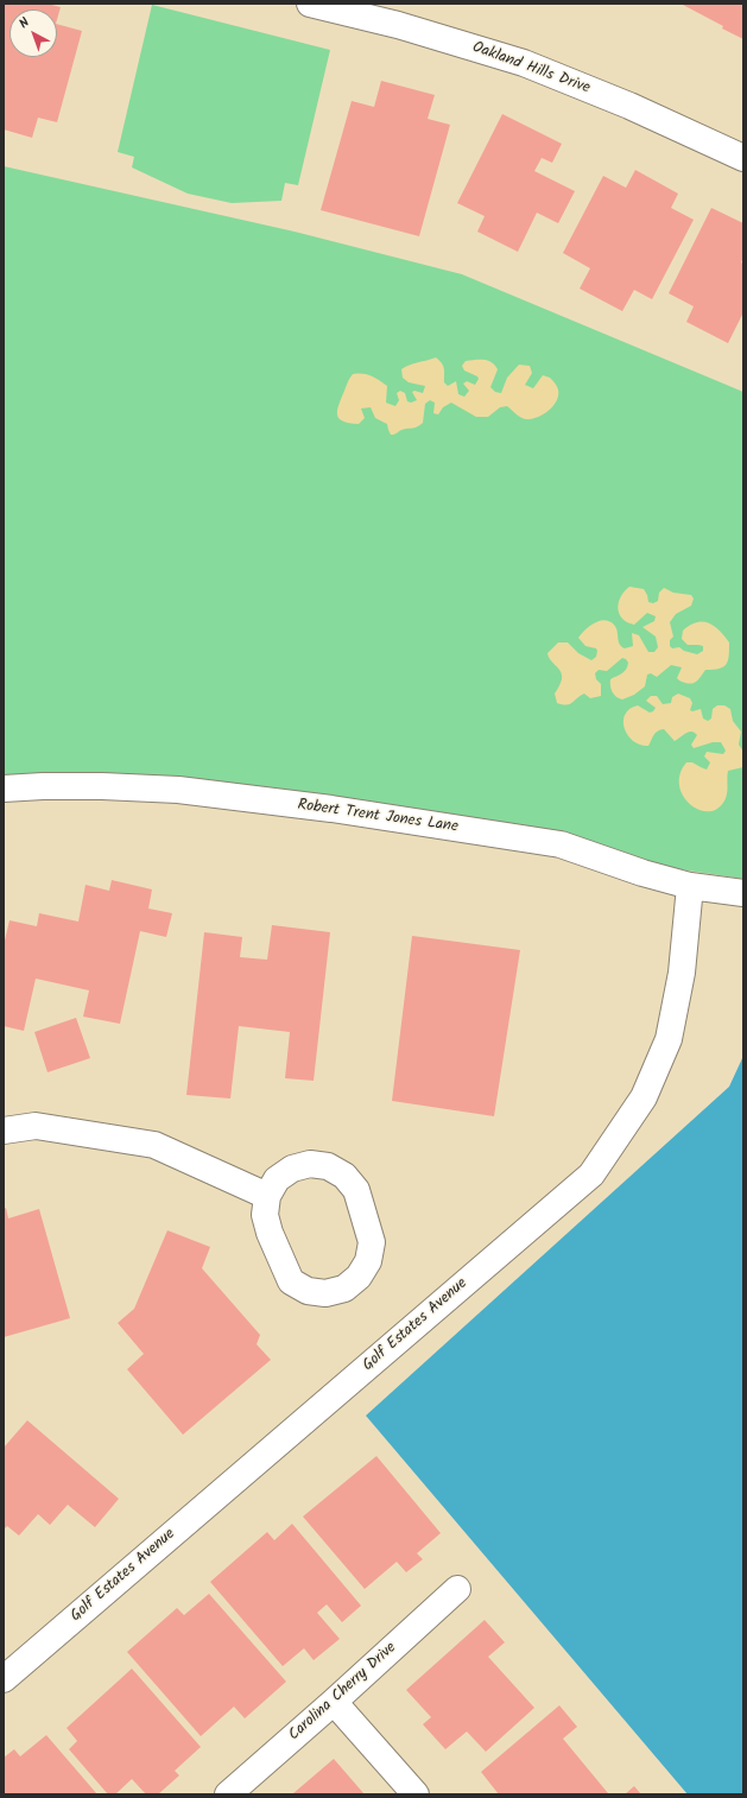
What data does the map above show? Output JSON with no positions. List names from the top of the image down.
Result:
{
  "streets": {
    "street": [
      "Oakland Hills Drive",
      "Robert Trent Jones Lane",
      "Golf Estates Avenue",
      "Carolina Cherry Drive"
    ]
  },
  "crossings": [
    ["Robert Trent Jones Lane", "Golf Estates Avenue"]
  ],
  "north": "top left"
}
